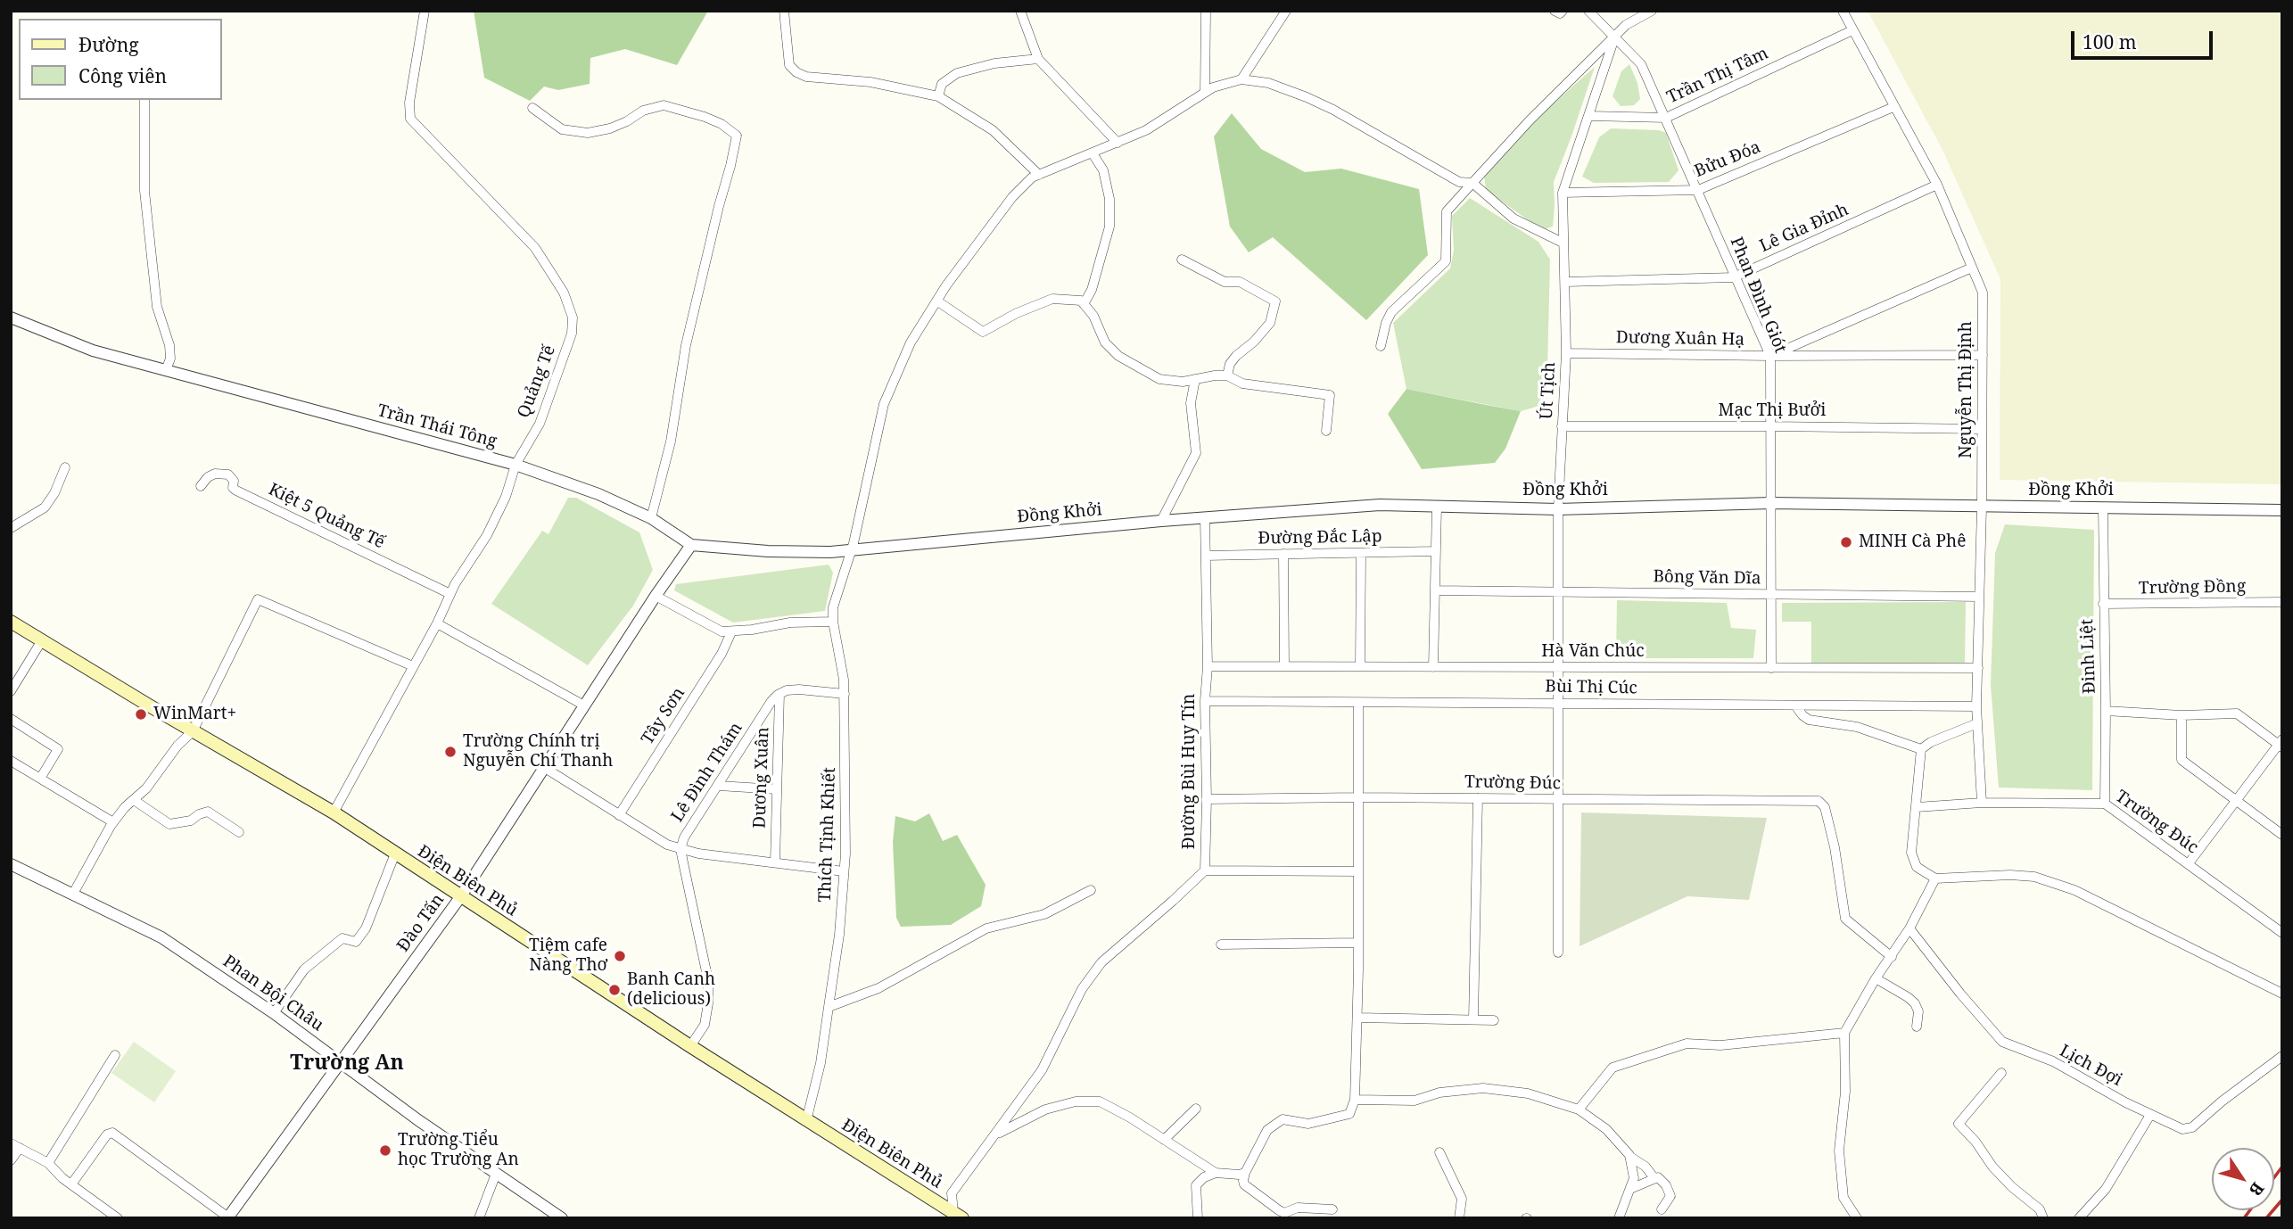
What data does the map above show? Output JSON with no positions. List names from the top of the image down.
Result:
{
  "streets": {
    "main road": ["Điện Biên Phủ"],
    "street": [
      "Trần Thị Tâm",
      "Bửu Đóa",
      "Lê Gia Đỉnh",
      "Phan Đình Giót",
      "Dương Xuân Hạ",
      "Quảng Tế",
      "Nguyễn Thị Định",
      "Út Tịch",
      "Mạc Thị Bưởi",
      "Trần Thái Tông",
      "Đồng Khởi",
      "Kiệt 5 Quảng Tế",
      "Đường Đắc Lập",
      "Bông Văn Dĩa",
      "Trường Đồng",
      "Hà Văn Chúc",
      "Đinh Liệt",
      "Bùi Thị Cúc",
      "Tây Sơn",
      "Đường Bùi Huy Tín",
      "Lê Đình Thám",
      "Dương Xuân",
      "Trường Đúc",
      "Thích Tịnh Khiết",
      "Đào Tấn",
      "Phan Bội Châu",
      "Lịch Đợi"
    ]
  },
  "crossings": [
    ["Trần Thị Tâm", "Phan Đình Giót"],
    ["Trần Thị Tâm", "Nguyễn Thị Định"],
    ["Trần Thị Tâm", "Út Tịch"],
    ["Bửu Đóa", "Phan Đình Giót"],
    ["Bửu Đóa", "Nguyễn Thị Định"],
    ["Bửu Đóa", "Út Tịch"],
    ["Lê Gia Đỉnh", "Phan Đình Giót"],
    ["Lê Gia Đỉnh", "Nguyễn Thị Định"],
    ["Lê Gia Đỉnh", "Út Tịch"],
    ["Phan Đình Giót", "Dương Xuân Hạ"],
    ["Phan Đình Giót", "Út Tịch"],
    ["Phan Đình Giót", "Mạc Thị Bưởi"],
    ["Phan Đình Giót", "Đồng Khởi"],
    ["Phan Đình Giót", "Bông Văn Dĩa"],
    ["Phan Đình Giót", "Hà Văn Chúc"],
    ["Dương Xuân Hạ", "Nguyễn Thị Định"],
    ["Dương Xuân Hạ", "Út Tịch"],
    ["Quảng Tế", "Trần Thái Tông"],
    ["Quảng Tế", "Kiệt 5 Quảng Tế"],
    ["Quảng Tế", "Điện Biên Phủ"],
    ["Nguyễn Thị Định", "Mạc Thị Bưởi"],
    ["Nguyễn Thị Định", "Đồng Khởi"],
    ["Nguyễn Thị Định", "Bông Văn Dĩa"],
    ["Nguyễn Thị Định", "Hà Văn Chúc"],
    ["Nguyễn Thị Định", "Bùi Thị Cúc"],
    ["Nguyễn Thị Định", "Trường Đúc"],
    ["Út Tịch", "Mạc Thị Bưởi"],
    ["Út Tịch", "Đồng Khởi"],
    ["Út Tịch", "Bông Văn Dĩa"],
    ["Út Tịch", "Hà Văn Chúc"],
    ["Út Tịch", "Bùi Thị Cúc"],
    ["Út Tịch", "Trường Đúc"],
    ["Trần Thái Tông", "Đồng Khởi"],
    ["Trần Thái Tông", "Thích Tịnh Khiết"],
    ["Trần Thái Tông", "Đào Tấn"],
    ["Đồng Khởi", "Đinh Liệt"],
    ["Đồng Khởi", "Đường Bùi Huy Tín"],
    ["Đồng Khởi", "Thích Tịnh Khiết"],
    ["Đường Đắc Lập", "Đường Bùi Huy Tín"],
    ["Trường Đồng", "Đinh Liệt"],
    ["Hà Văn Chúc", "Đường Bùi Huy Tín"],
    ["Đinh Liệt", "Trường Đúc"],
    ["Bùi Thị Cúc", "Đường Bùi Huy Tín"],
    ["Đường Bùi Huy Tín", "Trường Đúc"],
    ["Đường Bùi Huy Tín", "Điện Biên Phủ"],
    ["Lê Đình Thám", "Dương Xuân"],
    ["Lê Đình Thám", "Điện Biên Phủ"],
    ["Thích Tịnh Khiết", "Điện Biên Phủ"],
    ["Điện Biên Phủ", "Đào Tấn"],
    ["Đào Tấn", "Phan Bội Châu"]
  ],
  "districts": ["Trường An"],
  "places": [
    "MINH Cà Phê",
    "WinMart+",
    "Trường Chính trị Nguyễn Chí Thanh",
    "Tiệm cafe Nàng Thơ",
    "Banh Canh (delicious)",
    "Trường Tiểu học Trường An"
  ],
  "legend": ["Đường", "Công viên"],
  "scale_bar": "100 m",
  "north": "bottom right"
}
